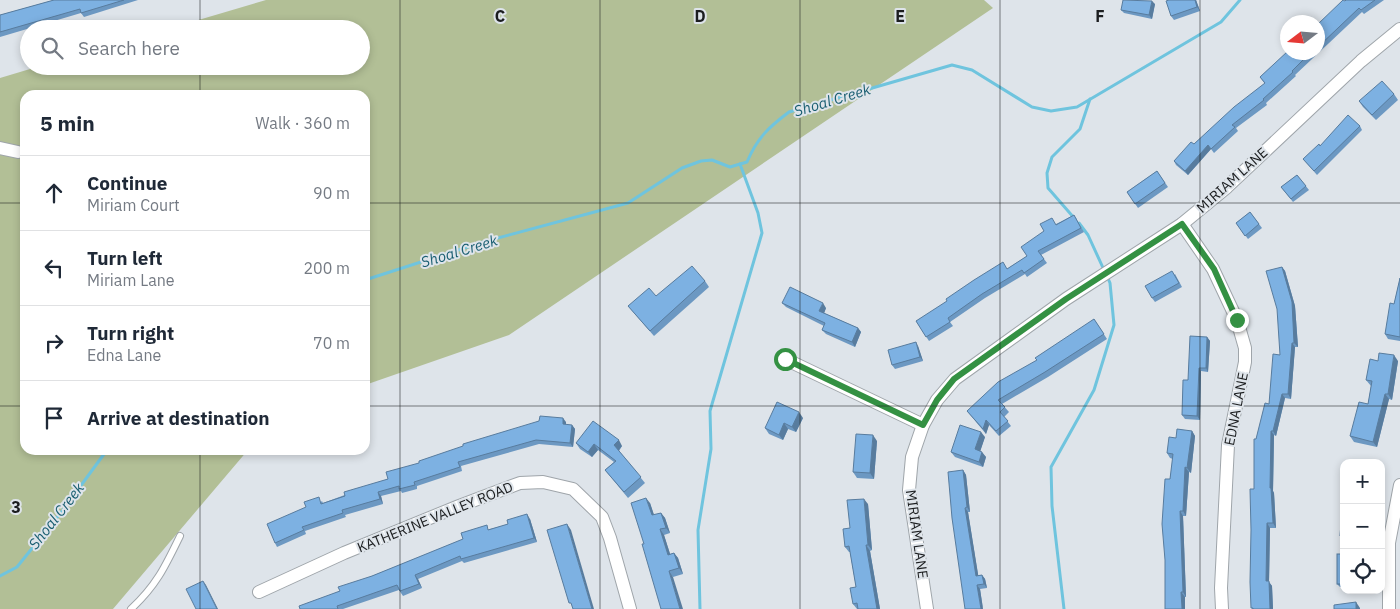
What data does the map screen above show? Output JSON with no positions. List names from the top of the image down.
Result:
{
  "streets": {
    "street": ["MIRIAM LANE", "EDNA LANE", "KATHERINE VALLEY ROAD"]
  },
  "crossings": [
    ["MIRIAM LANE", "EDNA LANE"]
  ],
  "water": ["Shoal Creek"],
  "north": "left",
  "page": {
    "search": "Search here",
    "heading": ["5 min", "Walk · 360 m"],
    "list": [
      ["Continue", "Miriam Court", "90 m"],
      ["Turn left", "Miriam Lane", "200 m"],
      ["Turn right", "Edna Lane", "70 m"],
      "Arrive at destination"
    ],
    "map_buttons": ["+", "−"]
  },
  "grid": {
    "columns": [
      "C",
      "D",
      "E",
      "F"
    ],
    "rows": ["3"]
  }
}
